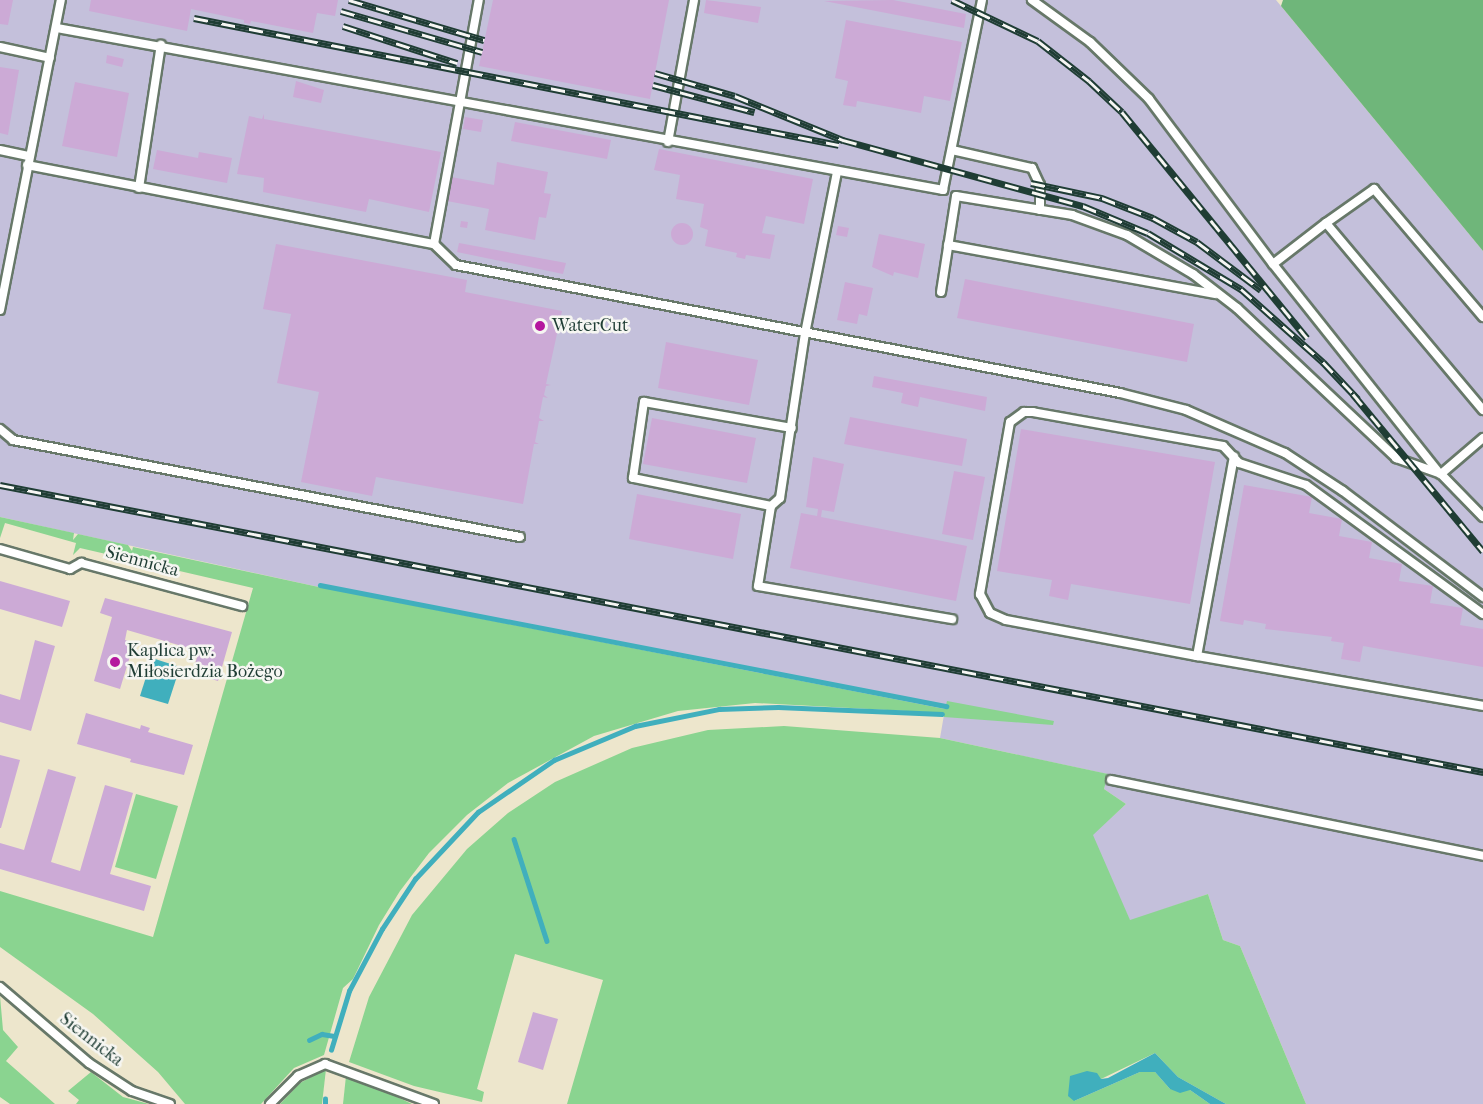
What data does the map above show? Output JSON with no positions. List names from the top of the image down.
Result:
{
  "streets": {
    "lane": ["Siennicka"]
  },
  "places": ["WaterCut", "Kaplica pw. Miłosierdzia Bożego"]
}
